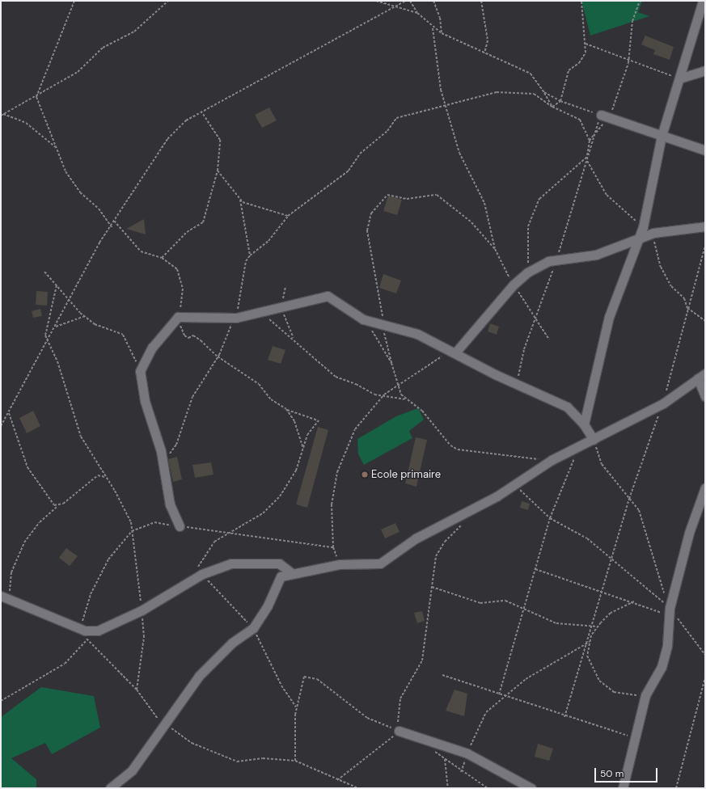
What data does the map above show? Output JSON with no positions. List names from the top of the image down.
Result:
{
  "places": ["Ecole primaire"],
  "scale_bar": "50 m"
}
